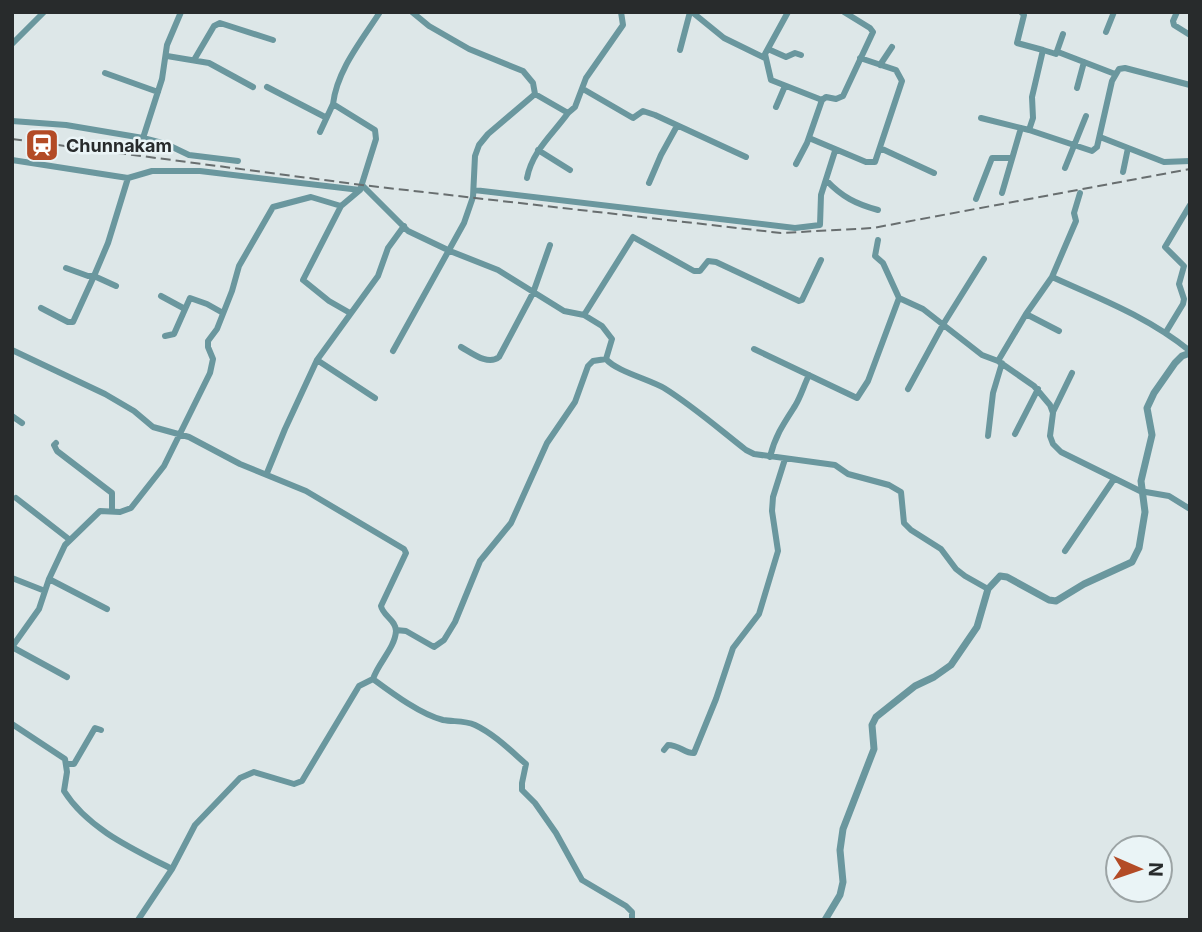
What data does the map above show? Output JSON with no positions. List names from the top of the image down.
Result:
{
  "places": {
    "station": ["Chunnakam"]
  },
  "north": "right"
}
